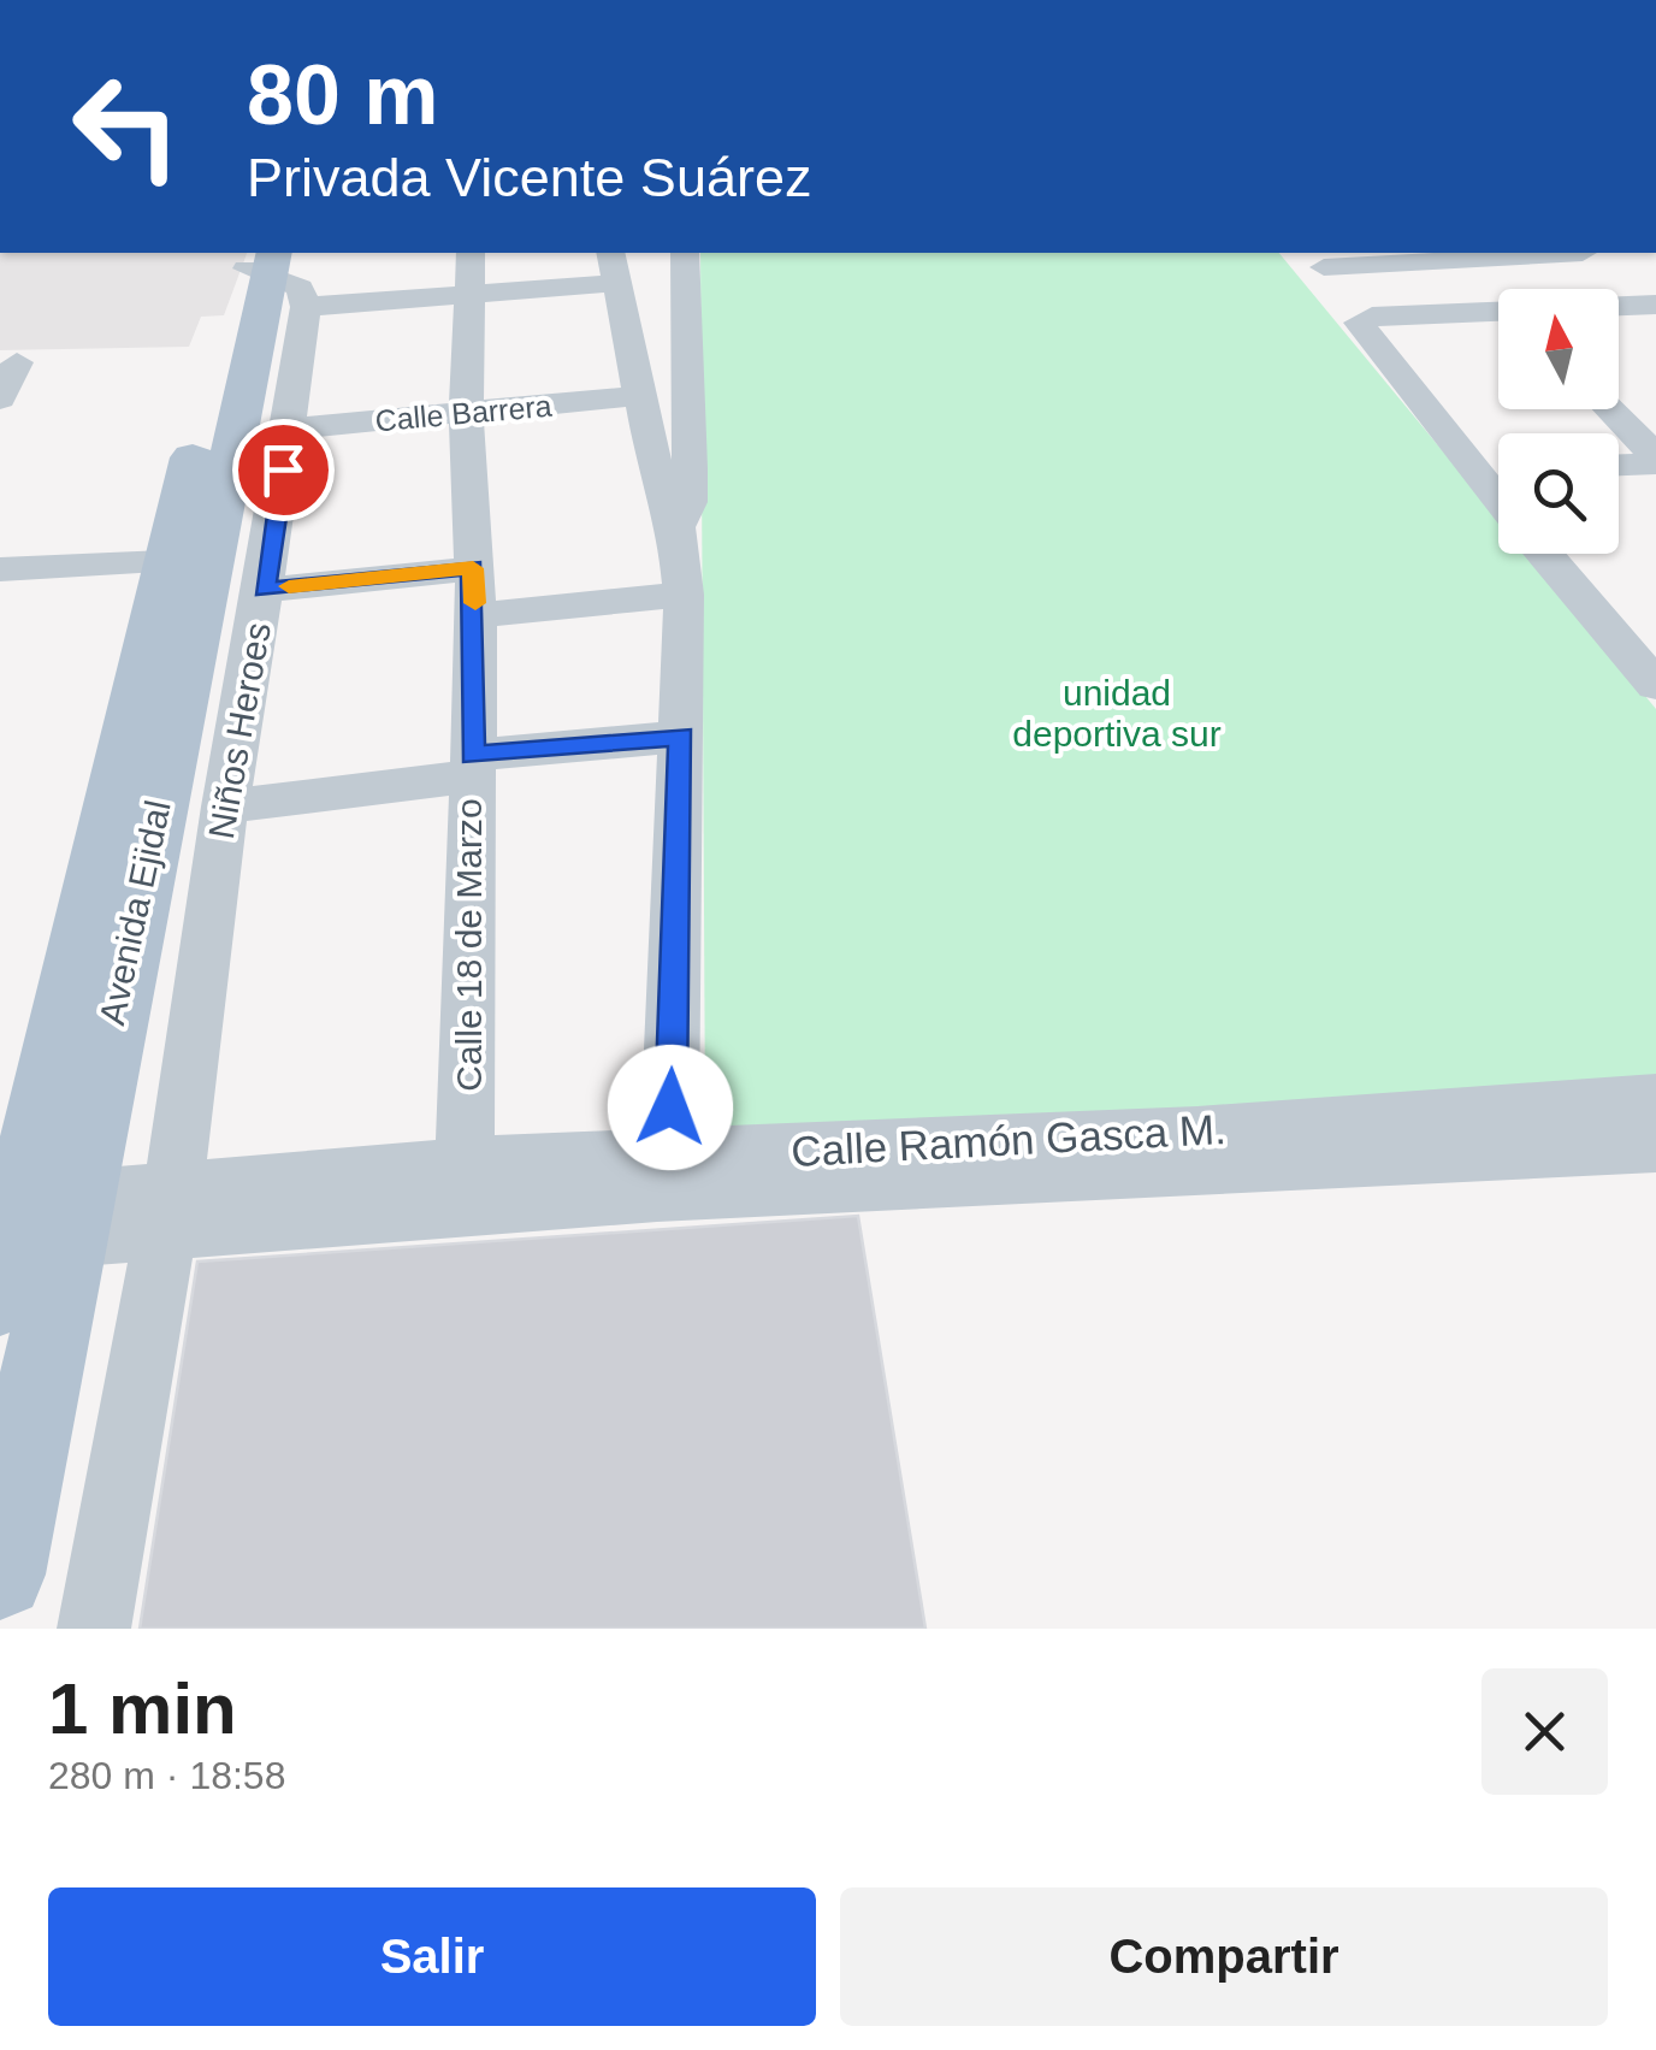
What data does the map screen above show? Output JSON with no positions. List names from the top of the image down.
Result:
{
  "streets": {
    "main road": ["Avenida Ejidal"],
    "street": [
      "Calle Barrera",
      "Niños Heroes",
      "Calle 18 de Marzo",
      "Calle Ramón Gasca M."
    ]
  },
  "crossings": [
    ["Calle Barrera", "Niños Heroes"],
    ["Calle Barrera", "Calle 18 de Marzo"],
    ["Niños Heroes", "Avenida Ejidal"],
    ["Niños Heroes", "Calle Ramón Gasca M."],
    ["Avenida Ejidal", "Calle Ramón Gasca M."],
    ["Calle 18 de Marzo", "Calle Ramón Gasca M."]
  ],
  "parks": ["unidad deportiva sur"],
  "north": "top",
  "page": {
    "turn": ["80 m", "Privada Vicente Suárez"],
    "heading": ["1 min", "280 m · 18:58"],
    "buttons": ["Salir", "Compartir"]
  }
}
